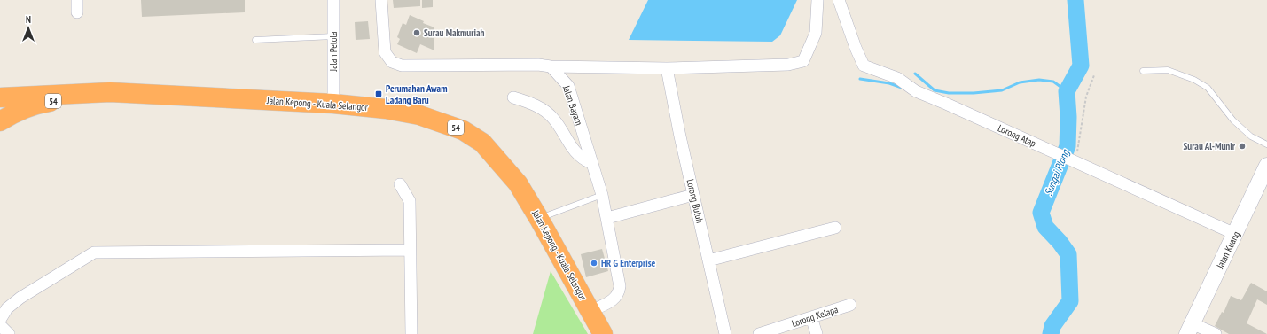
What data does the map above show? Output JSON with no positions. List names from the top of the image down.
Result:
{
  "streets": {
    "highway": ["54", "Jalan Kepong - Kuala Selangor"],
    "main road": ["Jalan Kuang"],
    "street": [
      "Jalan Petola",
      "Jalan Bayam",
      "Lorong Atap",
      "Lorong Buluh",
      "Lorong Kelapa"
    ]
  },
  "crossings": [
    ["Jalan Petola", "Jalan Kepong - Kuala Selangor"],
    ["Jalan Kepong - Kuala Selangor", "Jalan Bayam"],
    ["Lorong Atap", "Jalan Kuang"]
  ],
  "water": ["Sungai Plong"],
  "places": {
    "other": ["Surau Makmuriah", "Surau Al-Munir", "HR G Enterprise"],
    "transit": ["Perumahan Awam Ladang Baru"]
  },
  "north": "top"
}
